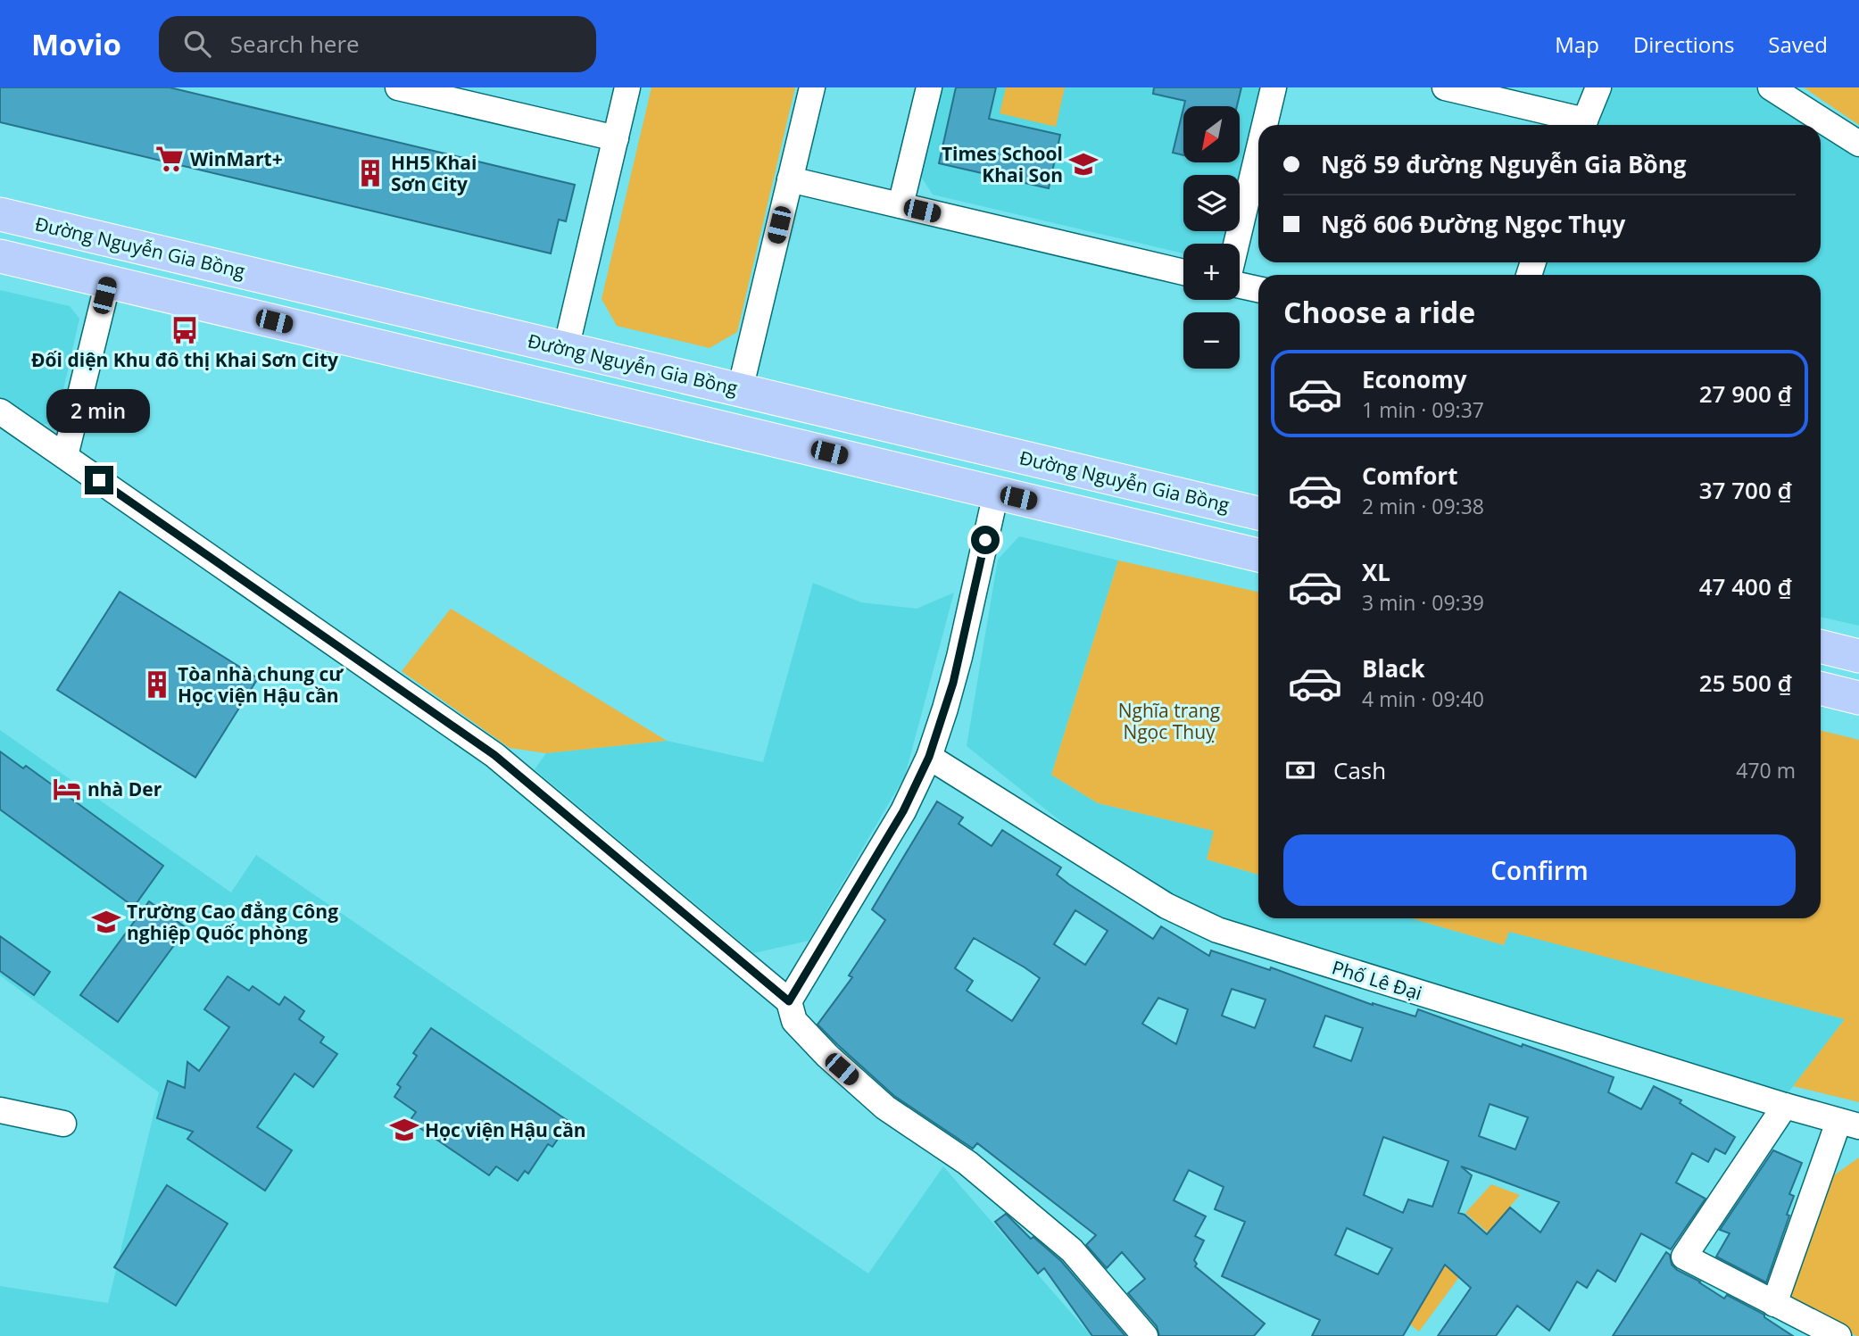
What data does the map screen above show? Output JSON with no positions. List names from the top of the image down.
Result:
{
  "streets": {
    "main road": ["Đường Nguyễn Gia Bồng"],
    "street": ["Phố Lê Đại"]
  },
  "parks": ["Nghĩa trang Ngọc Thuỵ"],
  "places": {
    "supermarket": ["WinMart+"],
    "school or university": ["Times School Khai Son", "Trường Cao đẳng Công nghiệp Quốc phòng", "Học viện Hậu cần"],
    "building": ["HH5 Khai Sơn City", "Tòa nhà chung cư Học viện Hậu cần"],
    "bus stop": ["Đối diện Khu đô thị Khai Sơn City"],
    "hotel": ["nhà Der"]
  },
  "north": "bottom left",
  "page": {
    "header": "Movio",
    "search": "Search here",
    "nav": ["Map", "Directions", "Saved"],
    "map_buttons": ["+", "−"],
    "banner": ["Ngõ 59 đường Nguyễn Gia Bồng", "Ngõ 606 Đường Ngọc Thụy"],
    "heading": "Choose a ride",
    "list": [
      {
        "name": "Economy",
        "note": "1 min · 09:37",
        "value": "27 900 ₫"
      },
      {
        "name": "Comfort",
        "note": "2 min · 09:38",
        "value": "37 700 ₫"
      },
      {
        "name": "XL",
        "note": "3 min · 09:39",
        "value": "47 400 ₫"
      },
      {
        "name": "Black",
        "note": "4 min · 09:40",
        "value": "25 500 ₫"
      }
    ],
    "bubble": "2 min",
    "pay": ["Cash", "470 m"],
    "buttons": "Confirm"
  }
}
